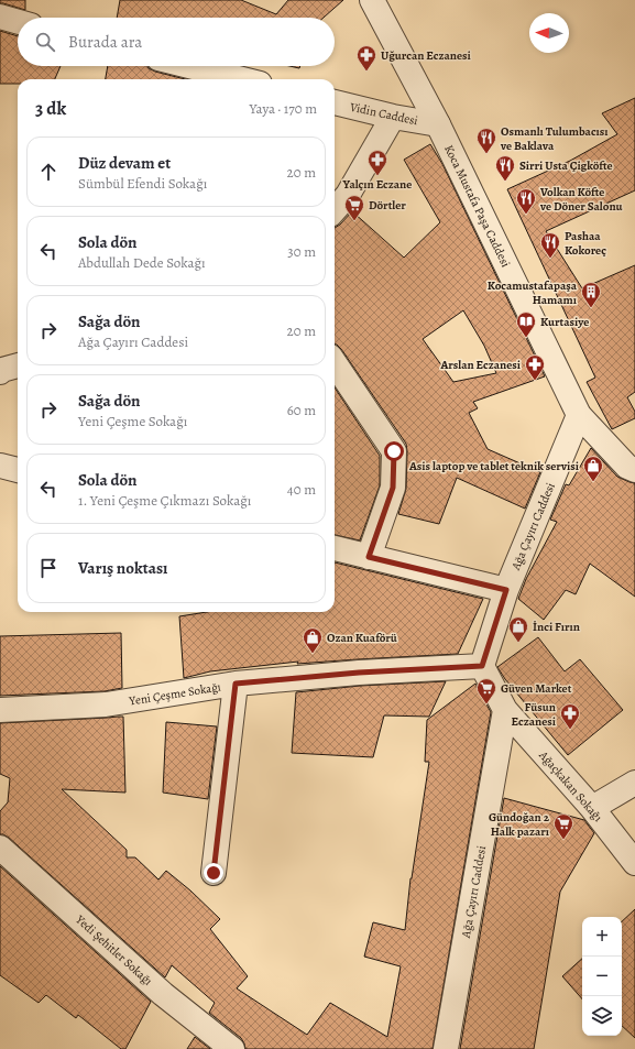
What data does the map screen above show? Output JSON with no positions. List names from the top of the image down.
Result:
{
  "streets": {
    "street": [
      "Vidin Caddesi",
      "Koca Mustafa Paşa Caddesi",
      "Ağa Çayırı Caddesi",
      "Yeni Çeşme Sokağı",
      "Ağaçkakan Sokağı",
      "Yedi Şehitler Sokağı"
    ]
  },
  "crossings": [
    ["Vidin Caddesi", "Koca Mustafa Paşa Caddesi"],
    ["Koca Mustafa Paşa Caddesi", "Ağa Çayırı Caddesi"],
    ["Ağa Çayırı Caddesi", "Yeni Çeşme Sokağı"],
    ["Ağa Çayırı Caddesi", "Ağaçkakan Sokağı"]
  ],
  "places": {
    "pharmacy": [
      "Uğurcan Eczanesi",
      "Yalçın Eczane",
      "Arslan Eczanesi",
      "Füsun Eczanesi"
    ],
    "restaurant": [
      "Osmanlı Tulumbacısı ve Baklava",
      "Sirri Usta Çigköfte",
      "Volkan Köfte ve Döner Salonu",
      "Pashaa Kokoreç"
    ],
    "supermarket": ["Dörtler", "Güven Market", "Gündoğan 2 Halk pazarı"],
    "building": ["Kocamustafapaşa Hamamı"],
    "library": ["Kurtasiye"],
    "shop": ["Asis laptop ve tablet teknik servisi", "İnci Fırın", "Ozan Kuaförü"]
  },
  "north": "left",
  "page": {
    "search": "Burada ara",
    "heading": ["3 dk", "Yaya · 170 m"],
    "list": [
      ["Düz devam et", "Sümbül Efendi Sokağı", "20 m"],
      ["Sola dön", "Abdullah Dede Sokağı", "30 m"],
      ["Sağa dön", "Ağa Çayırı Caddesi", "20 m"],
      ["Sağa dön", "Yeni Çeşme Sokağı", "60 m"],
      ["Sola dön", "1. Yeni Çeşme Çıkmazı Sokağı", "40 m"],
      "Varış noktası"
    ],
    "map_buttons": ["+", "−"]
  }
}
